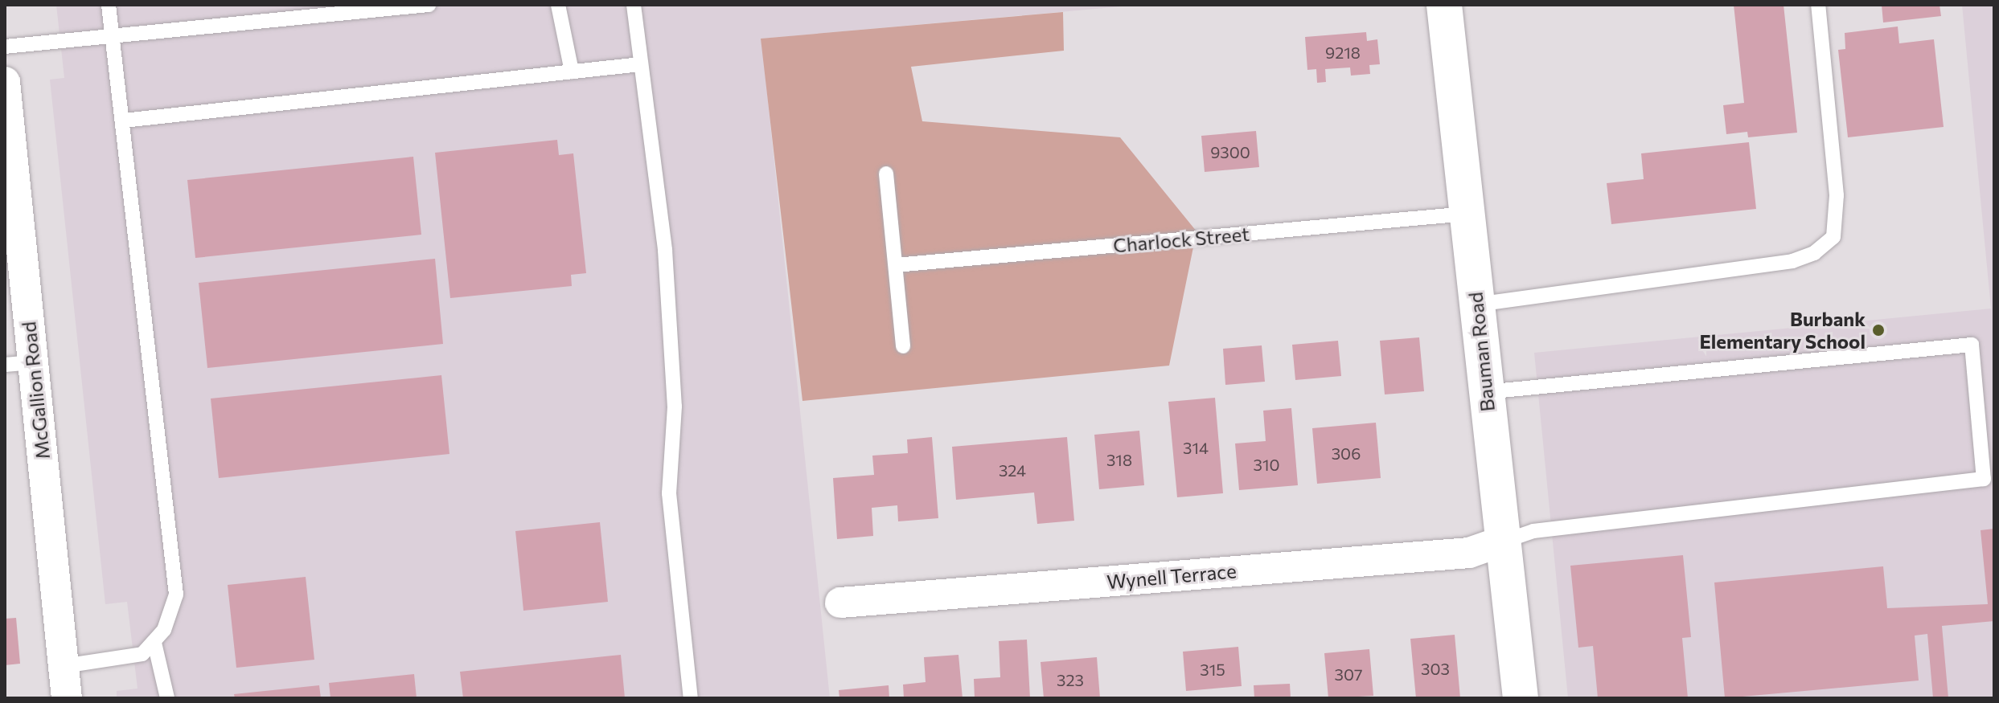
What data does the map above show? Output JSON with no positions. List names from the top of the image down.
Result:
{
  "streets": {
    "street": ["Bauman Road", "McGallion Road", "Wynell Terrace"],
    "lane": ["Charlock Street"]
  },
  "crossings": [
    ["Charlock Street", "Bauman Road"],
    ["Bauman Road", "Wynell Terrace"]
  ],
  "places": ["Burbank Elementary School"],
  "house_numbers": [
    "9218",
    "9300",
    "314",
    "306",
    "318",
    "310",
    "324",
    "303",
    "315",
    "307",
    "323"
  ]
}
